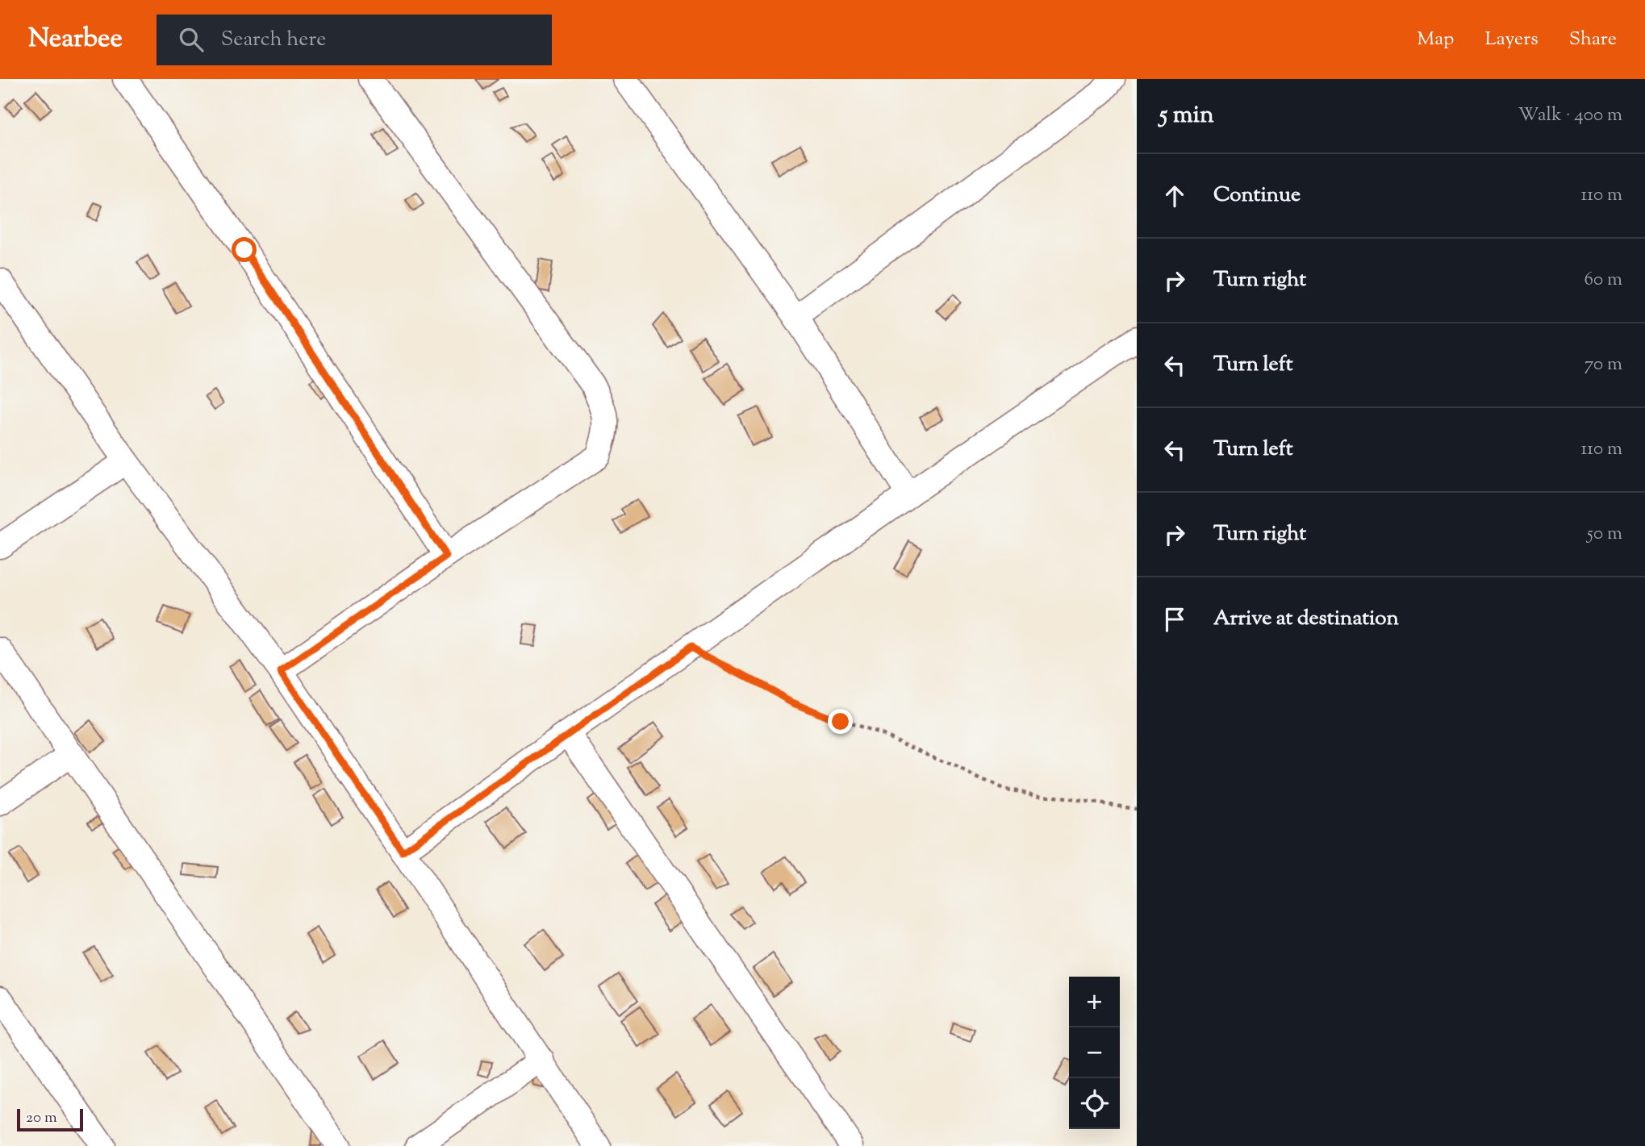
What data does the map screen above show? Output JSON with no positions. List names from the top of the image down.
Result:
{
  "scale_bar": "20 m",
  "page": {
    "header": "Nearbee",
    "search": "Search here",
    "nav": ["Map", "Layers", "Share"],
    "heading": ["5 min", "Walk · 400 m"],
    "list": [
      ["Continue", "110 m"],
      ["Turn right", "60 m"],
      ["Turn left", "70 m"],
      ["Turn left", "110 m"],
      ["Turn right", "50 m"],
      "Arrive at destination"
    ],
    "map_buttons": ["+", "−"],
    "scale": "20 m"
  }
}
